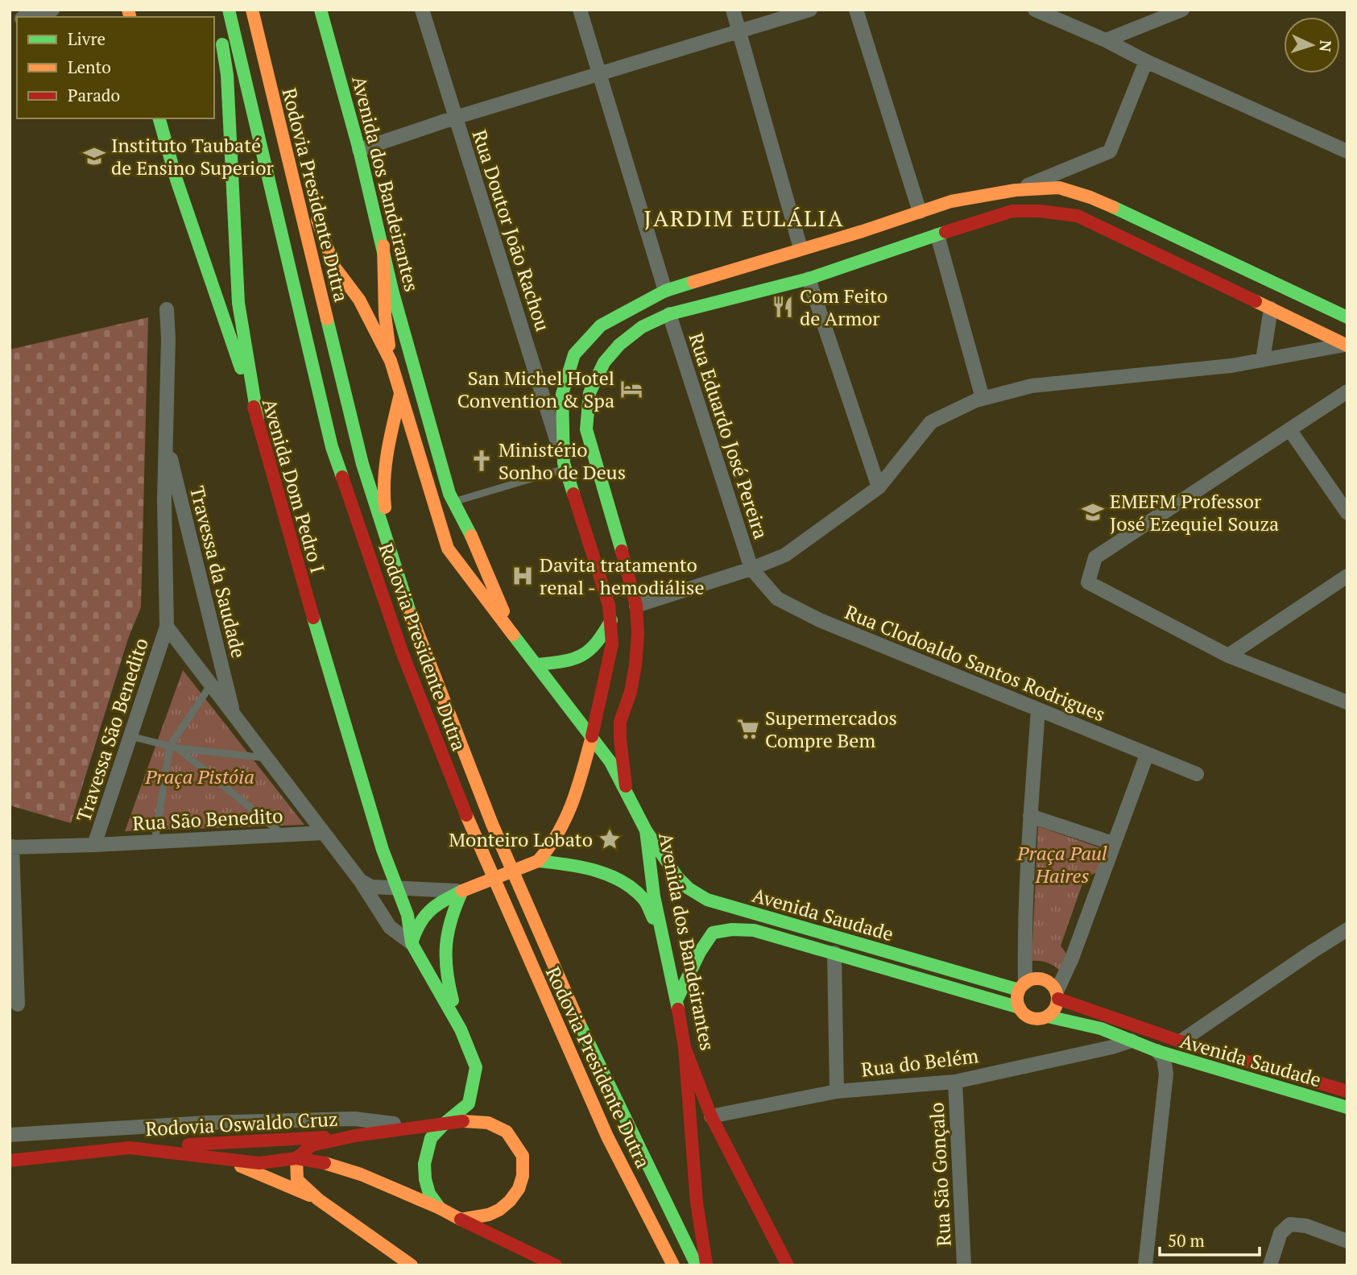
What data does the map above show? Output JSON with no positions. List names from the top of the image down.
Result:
{
  "streets": {
    "main road": [
      "Avenida dos Bandeirantes",
      "Rodovia Presidente Dutra",
      "Avenida Dom Pedro I",
      "Avenida Saudade",
      "Rodovia Oswaldo Cruz"
    ],
    "street": [
      "Rua Doutor João Rachou",
      "Rua Eduardo José Pereira",
      "Travessa da Saudade",
      "Rua Clodoaldo Santos Rodrigues",
      "Travessa São Benedito",
      "Rua São Benedito",
      "Rua do Belém",
      "Rua São Gonçalo"
    ]
  },
  "crossings": [
    ["Avenida dos Bandeirantes", "Avenida Saudade"],
    ["Avenida dos Bandeirantes", "Rua do Belém"],
    ["Rua Eduardo José Pereira", "Rua Clodoaldo Santos Rodrigues"],
    ["Avenida Dom Pedro I", "Travessa da Saudade"],
    ["Travessa da Saudade", "Travessa São Benedito"],
    ["Travessa da Saudade", "Rua São Benedito"],
    ["Travessa São Benedito", "Rua São Benedito"],
    ["Avenida Saudade", "Rua do Belém"],
    ["Rua do Belém", "Rua São Gonçalo"]
  ],
  "districts": ["JARDIM EULÁLIA"],
  "parks": ["Praça Pistóia", "Praça Paul Haires"],
  "places": {
    "school or university": ["Instituto Taubaté de Ensino Superior", "EMEFM Professor José Ezequiel Souza"],
    "restaurant": ["Com Feito de Armor"],
    "hotel": ["San Michel Hotel Convention & Spa"],
    "church": ["Ministério Sonho de Deus"],
    "hospital": ["Davita tratamento renal - hemodiálise"],
    "supermarket": ["Supermercados Compre Bem"],
    "place": ["Monteiro Lobato"]
  },
  "legend": ["Livre", "Lento", "Parado"],
  "scale_bar": "50 m",
  "north": "right"
}
